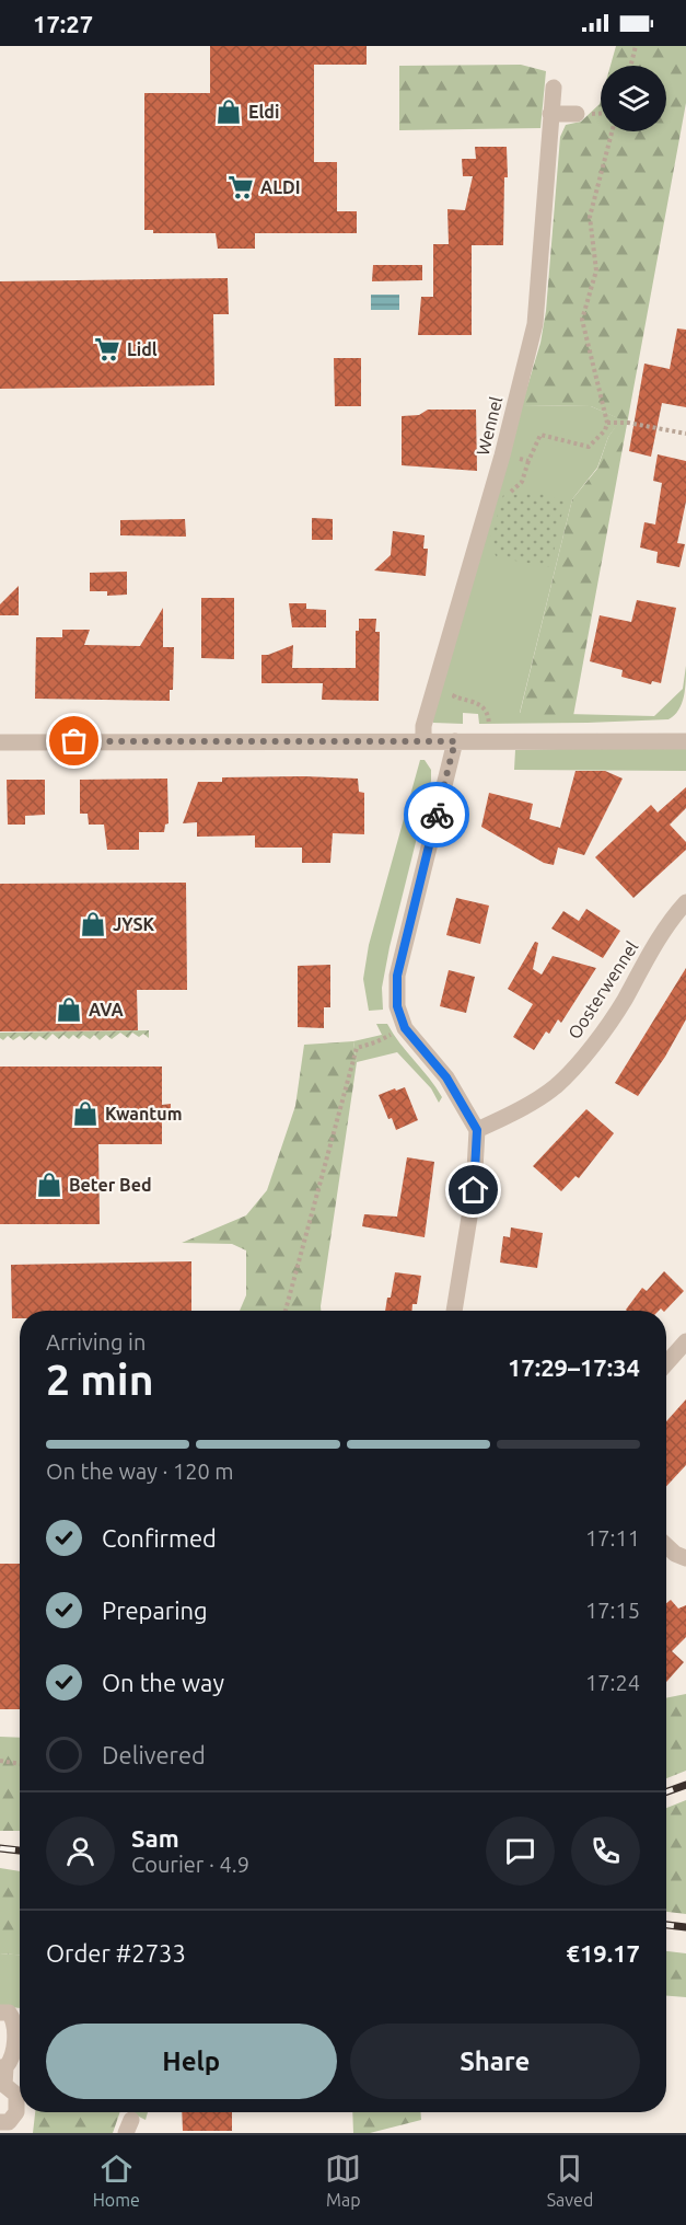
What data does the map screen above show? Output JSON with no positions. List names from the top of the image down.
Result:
{
  "streets": {
    "street": ["Wennel", "Oosterwennel"]
  },
  "places": {
    "shop": [
      "Eldi",
      "JYSK",
      "AVA",
      "Kwantum",
      "Beter Bed"
    ],
    "supermarket": ["ALDI", "Lidl"]
  },
  "page": {
    "status": "17:27",
    "heading": ["2 min", "Arriving in", "17:29–17:34"],
    "panel": [
      "Sam",
      "Courier · 4.9",
      "Order #2733",
      "€19.17"
    ],
    "bar": "On the way · 120 m",
    "list": [
      ["Confirmed", "17:11"],
      ["Preparing", "17:15"],
      ["On the way", "17:24"],
      "Delivered"
    ],
    "buttons": ["Help", "Share"],
    "tabs": ["Home", "Map", "Saved"]
  }
}
